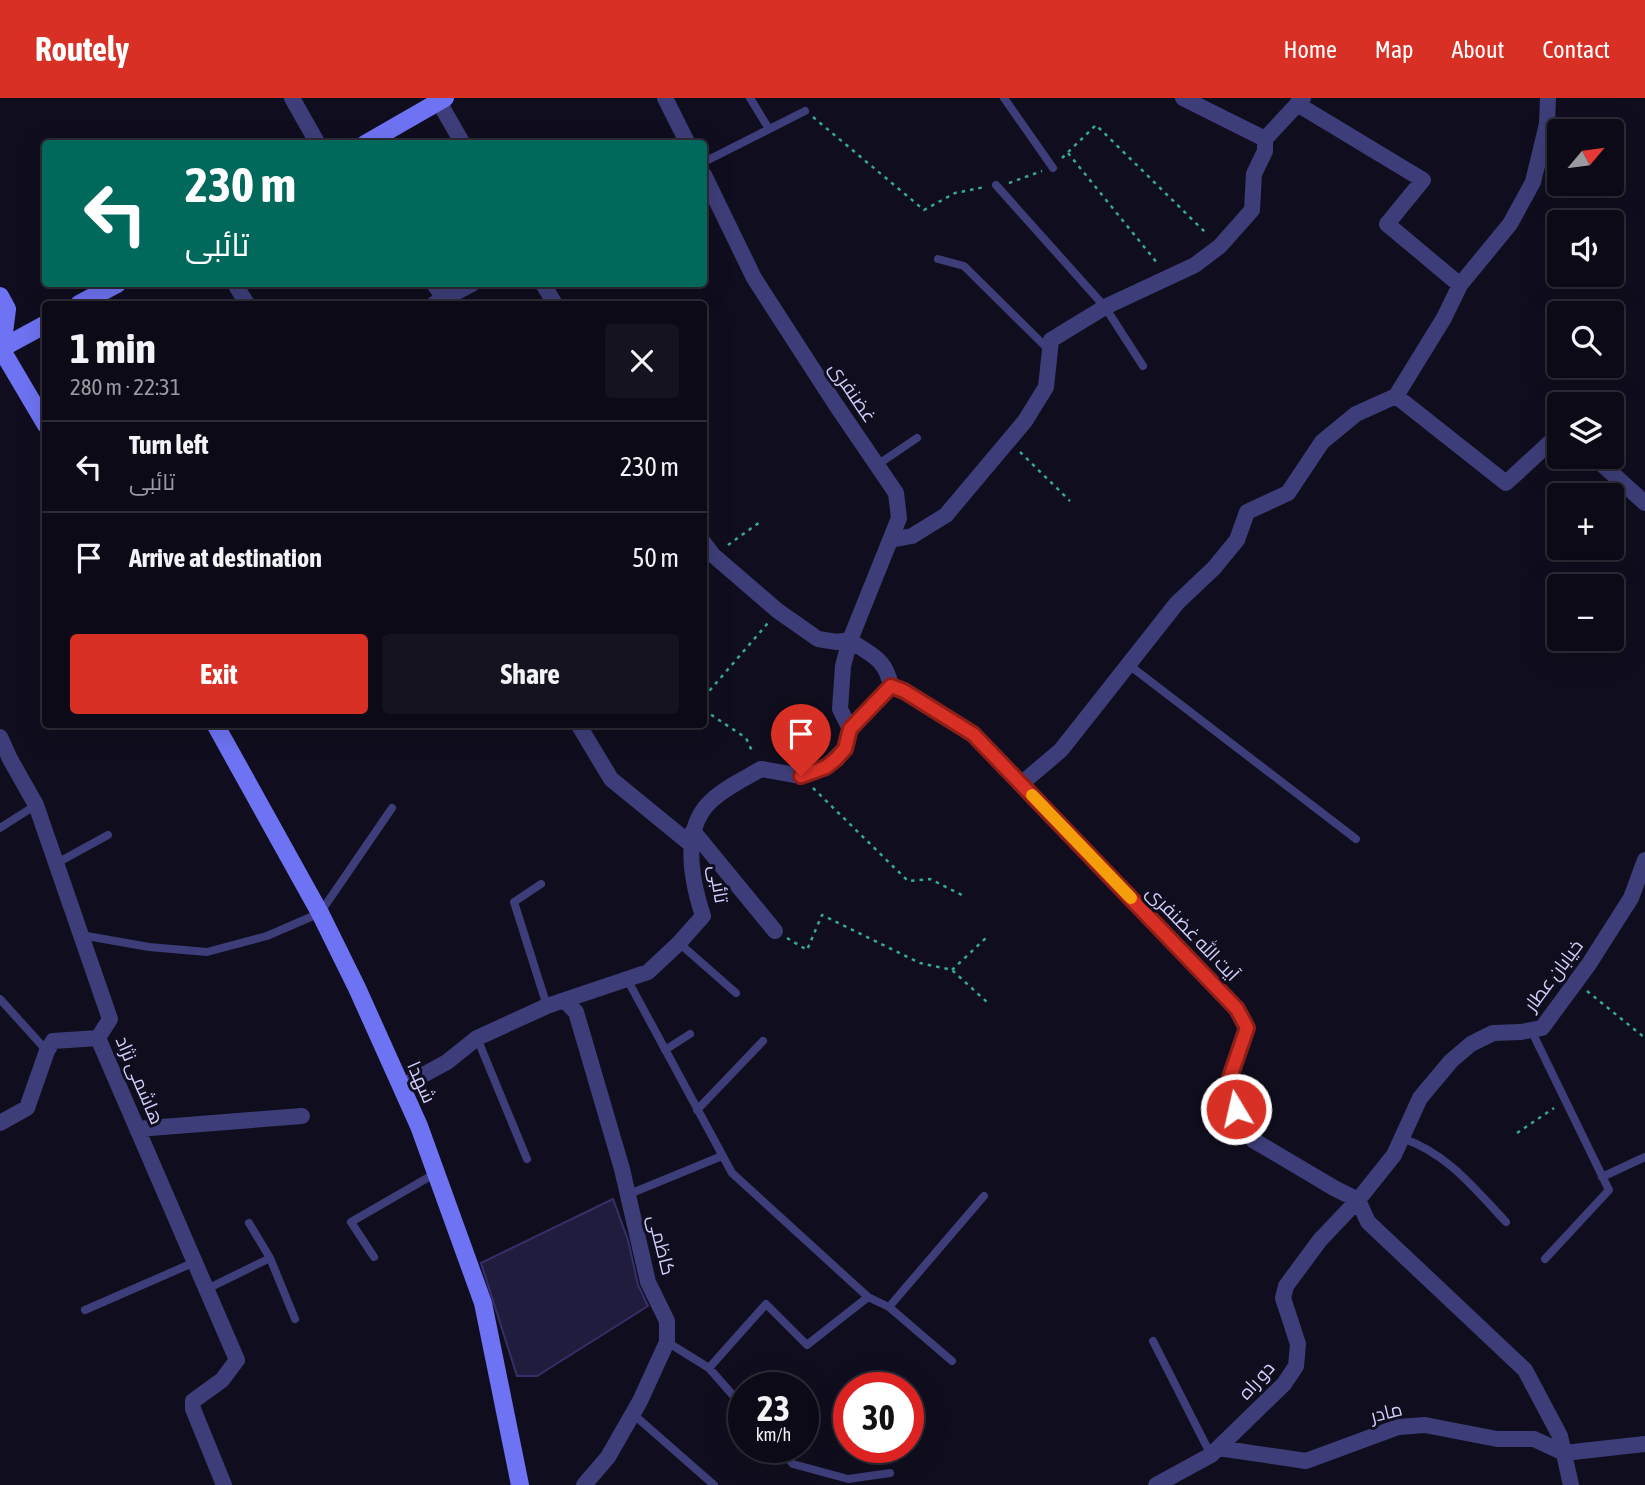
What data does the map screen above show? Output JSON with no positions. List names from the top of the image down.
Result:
{
  "streets": {
    "main road": ["شهدا"],
    "street": [
      "غضنفری",
      "تائبی",
      "آیت الله غضنفری",
      "خیابان عطار",
      "هاشمی نژاد",
      "کاظمی",
      "دو راه",
      "مادر"
    ]
  },
  "crossings": [
    ["تائبی", "شهدا"],
    ["تائبی", "کاظمی"],
    ["آیت الله غضنفری", "خیابان عطار"],
    ["آیت الله غضنفری", "دو راه"],
    ["خیابان عطار", "دو راه"],
    ["دو راه", "مادر"]
  ],
  "north": "top right",
  "page": {
    "header": "Routely",
    "nav": [
      "Home",
      "Map",
      "About",
      "Contact"
    ],
    "map_buttons": ["+", "−"],
    "turn": ["230 m", "تائبی"],
    "heading": ["1 min", "280 m · 22:31"],
    "list": [
      {
        "name": "Turn left",
        "note": "تائبی",
        "value": "230 m"
      },
      {
        "name": "Arrive at destination",
        "value": "50 m"
      }
    ],
    "buttons": ["Exit", "Share"],
    "speed": "23 km/h",
    "limit": "30"
  }
}
